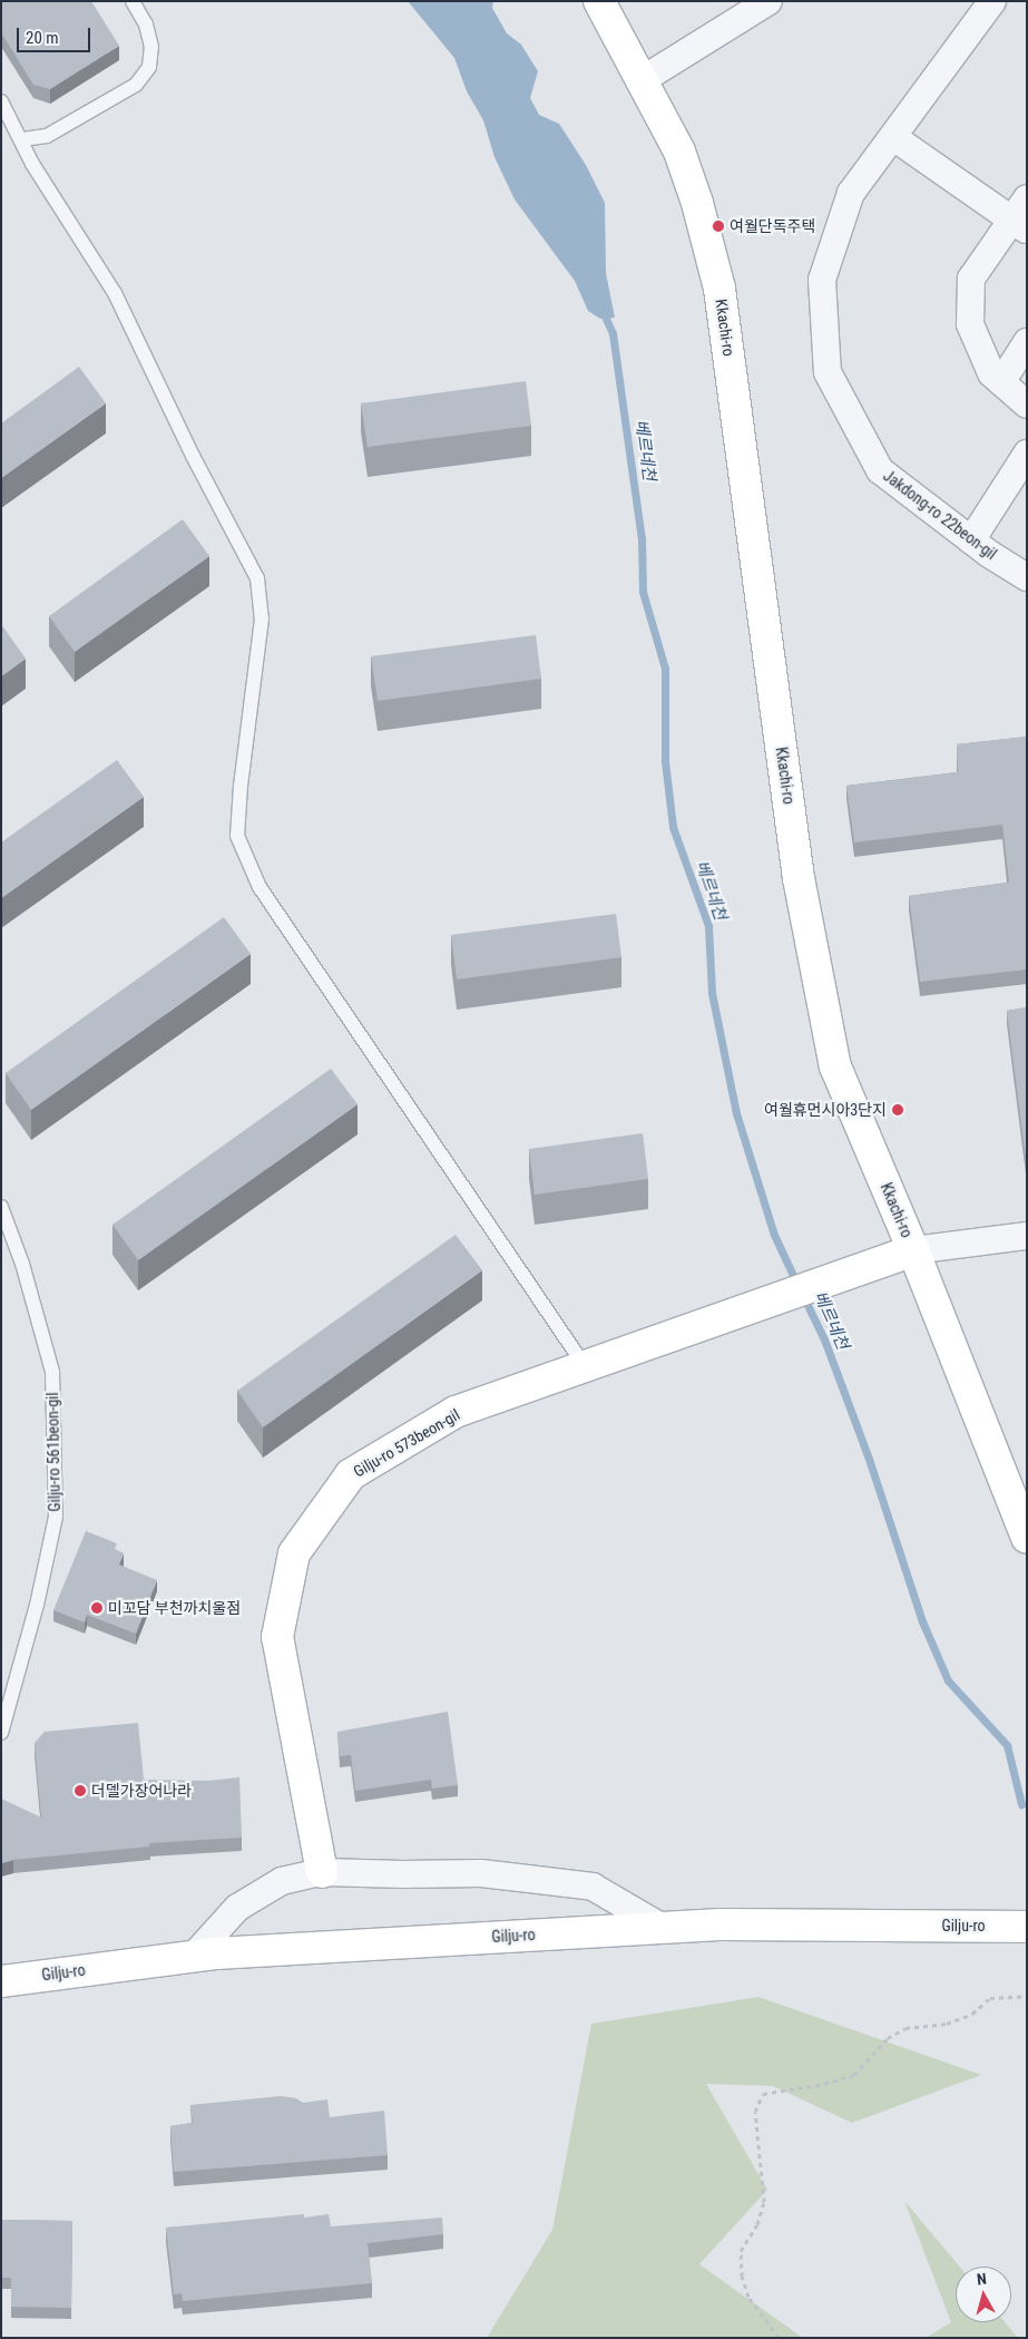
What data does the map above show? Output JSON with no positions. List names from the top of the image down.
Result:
{
  "streets": {
    "street": [
      "Kkachi-ro",
      "Jakdong-ro 22beon-gil",
      "Gilju-ro 573beon-gil",
      "Gilju-ro"
    ],
    "lane": ["Gilju-ro 561beon-gil"]
  },
  "crossings": [
    ["Kkachi-ro", "Gilju-ro 573beon-gil"]
  ],
  "water": ["베르네천"],
  "places": [
    "여월단독주택",
    "여월휴먼시아3단지",
    "미꼬담 부천까치울점",
    "더델가장어나라"
  ],
  "scale_bar": "20 m",
  "north": "top"
}
